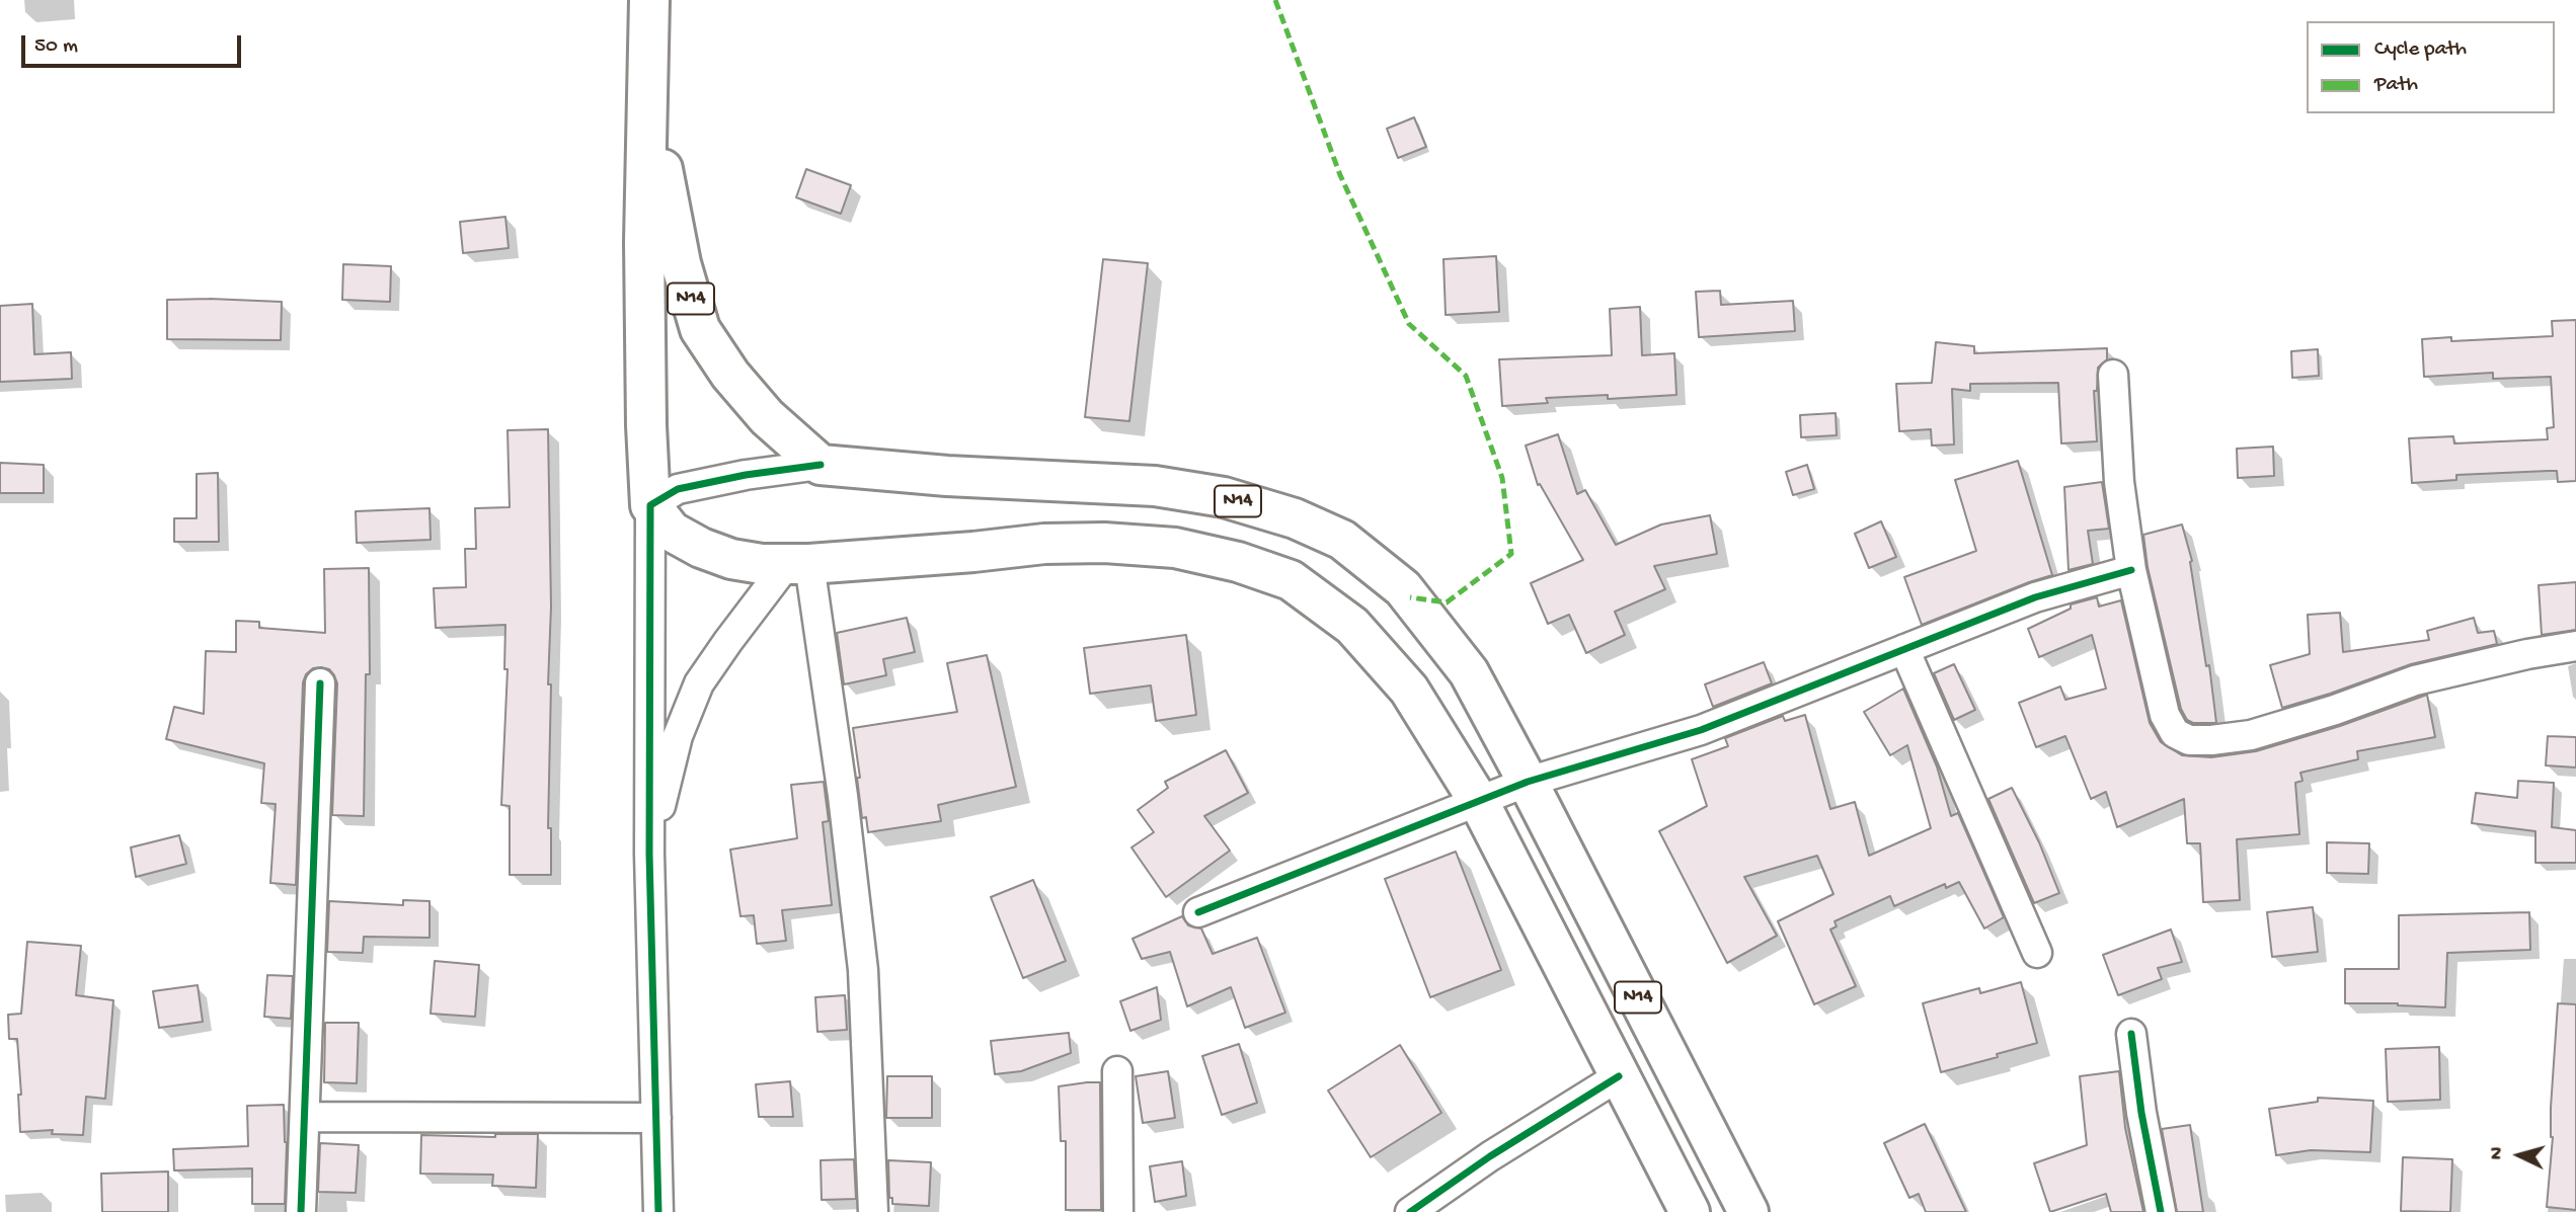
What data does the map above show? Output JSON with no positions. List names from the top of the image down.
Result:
{
  "streets": {
    "main road": ["N14"]
  },
  "legend": ["Cycle path", "Path"],
  "scale_bar": "50 m",
  "north": "left"
}
